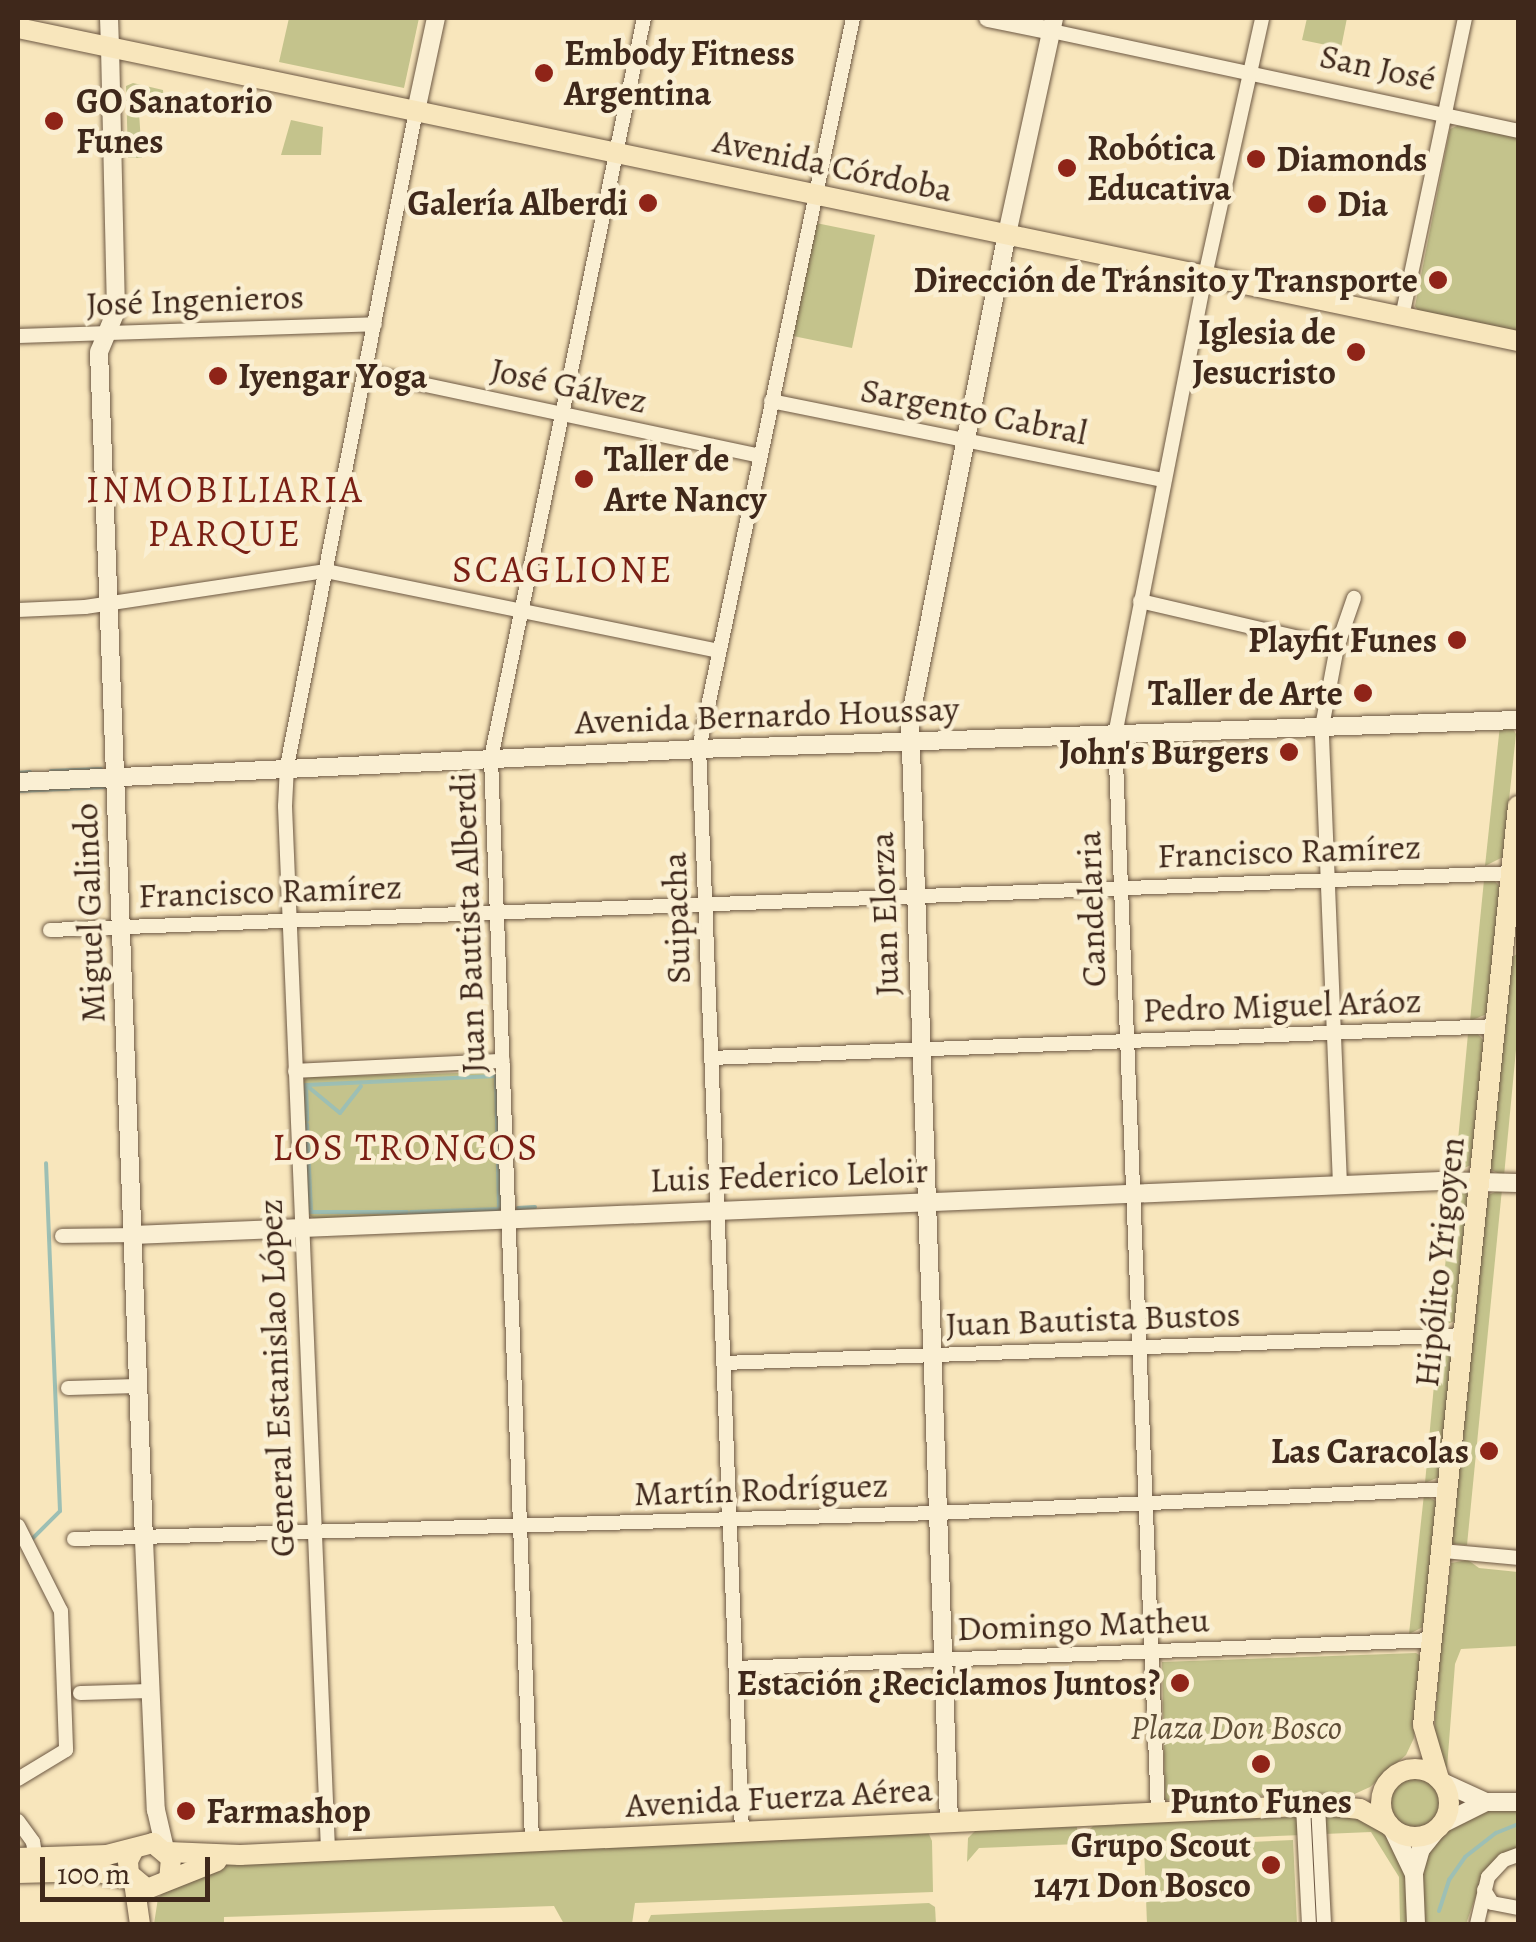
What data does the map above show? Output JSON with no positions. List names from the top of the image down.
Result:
{
  "streets": {
    "main road": [
      "San José",
      "Avenida Córdoba",
      "Avenida Bernardo Houssay",
      "Miguel Galindo",
      "Juan Elorza",
      "Luis Federico Leloir",
      "Hipólito Yrigoyen",
      "General Estanislao López",
      "Avenida Fuerza Aérea"
    ],
    "street": [
      "José Ingenieros",
      "José Gálvez",
      "Sargento Cabral",
      "Francisco Ramírez",
      "Candelaria",
      "Suipacha",
      "Juan Bautista Alberdi",
      "Pedro Miguel Aráoz",
      "Juan Bautista Bustos",
      "Martín Rodríguez",
      "Domingo Matheu"
    ]
  },
  "crossings": [
    ["San José", "Candelaria"],
    ["San José", "Juan Elorza"],
    ["Avenida Córdoba", "Candelaria"],
    ["Avenida Córdoba", "Miguel Galindo"],
    ["Avenida Córdoba", "Juan Elorza"],
    ["Avenida Córdoba", "Suipacha"],
    ["Avenida Córdoba", "Juan Bautista Alberdi"],
    ["Avenida Córdoba", "General Estanislao López"],
    ["José Ingenieros", "Miguel Galindo"],
    ["José Ingenieros", "General Estanislao López"],
    ["José Gálvez", "Suipacha"],
    ["José Gálvez", "Juan Bautista Alberdi"],
    ["José Gálvez", "General Estanislao López"],
    ["Sargento Cabral", "Candelaria"],
    ["Sargento Cabral", "Juan Elorza"],
    ["Sargento Cabral", "Suipacha"],
    ["Avenida Bernardo Houssay", "Candelaria"],
    ["Avenida Bernardo Houssay", "Miguel Galindo"],
    ["Avenida Bernardo Houssay", "Juan Elorza"],
    ["Avenida Bernardo Houssay", "Suipacha"],
    ["Avenida Bernardo Houssay", "Juan Bautista Alberdi"],
    ["Avenida Bernardo Houssay", "General Estanislao López"],
    ["Francisco Ramírez", "Candelaria"],
    ["Francisco Ramírez", "Miguel Galindo"],
    ["Francisco Ramírez", "Juan Elorza"],
    ["Francisco Ramírez", "Suipacha"],
    ["Francisco Ramírez", "Juan Bautista Alberdi"],
    ["Francisco Ramírez", "Hipólito Yrigoyen"],
    ["Francisco Ramírez", "General Estanislao López"],
    ["Candelaria", "Pedro Miguel Aráoz"],
    ["Candelaria", "Luis Federico Leloir"],
    ["Candelaria", "Juan Bautista Bustos"],
    ["Candelaria", "Martín Rodríguez"],
    ["Candelaria", "Domingo Matheu"],
    ["Candelaria", "Avenida Fuerza Aérea"],
    ["Miguel Galindo", "Luis Federico Leloir"],
    ["Miguel Galindo", "Martín Rodríguez"],
    ["Miguel Galindo", "Avenida Fuerza Aérea"],
    ["Juan Elorza", "Pedro Miguel Aráoz"],
    ["Juan Elorza", "Luis Federico Leloir"],
    ["Juan Elorza", "Juan Bautista Bustos"],
    ["Juan Elorza", "Martín Rodríguez"],
    ["Juan Elorza", "Domingo Matheu"],
    ["Juan Elorza", "Avenida Fuerza Aérea"],
    ["Suipacha", "Pedro Miguel Aráoz"],
    ["Suipacha", "Luis Federico Leloir"],
    ["Suipacha", "Juan Bautista Bustos"],
    ["Suipacha", "Martín Rodríguez"],
    ["Suipacha", "Domingo Matheu"],
    ["Suipacha", "Avenida Fuerza Aérea"],
    ["Juan Bautista Alberdi", "Luis Federico Leloir"],
    ["Juan Bautista Alberdi", "Martín Rodríguez"],
    ["Juan Bautista Alberdi", "Avenida Fuerza Aérea"],
    ["Pedro Miguel Aráoz", "Hipólito Yrigoyen"],
    ["Luis Federico Leloir", "Hipólito Yrigoyen"],
    ["Luis Federico Leloir", "General Estanislao López"],
    ["Hipólito Yrigoyen", "Juan Bautista Bustos"],
    ["Hipólito Yrigoyen", "Martín Rodríguez"],
    ["Hipólito Yrigoyen", "Domingo Matheu"],
    ["Hipólito Yrigoyen", "Avenida Fuerza Aérea"],
    ["General Estanislao López", "Martín Rodríguez"],
    ["General Estanislao López", "Avenida Fuerza Aérea"]
  ],
  "districts": ["INMOBILIARIA PARQUE", "SCAGLIONE", "LOS TRONCOS"],
  "parks": ["Plaza Don Bosco"],
  "places": [
    "Embody Fitness Argentina",
    "GO Sanatorio Funes",
    "Diamonds",
    "Robótica Educativa",
    "Galería Alberdi",
    "Dia",
    "Dirección de Tránsito y Transporte",
    "Iglesia de Jesucristo",
    "Iyengar Yoga",
    "Taller de Arte Nancy",
    "Playfit Funes",
    "Taller de Arte",
    "John's Burgers",
    "Las Caracolas",
    "Estación ¿Reciclamos Juntos?",
    "Punto Funes",
    "Farmashop",
    "Grupo Scout 1471 Don Bosco"
  ],
  "scale_bar": "100 m"
}
